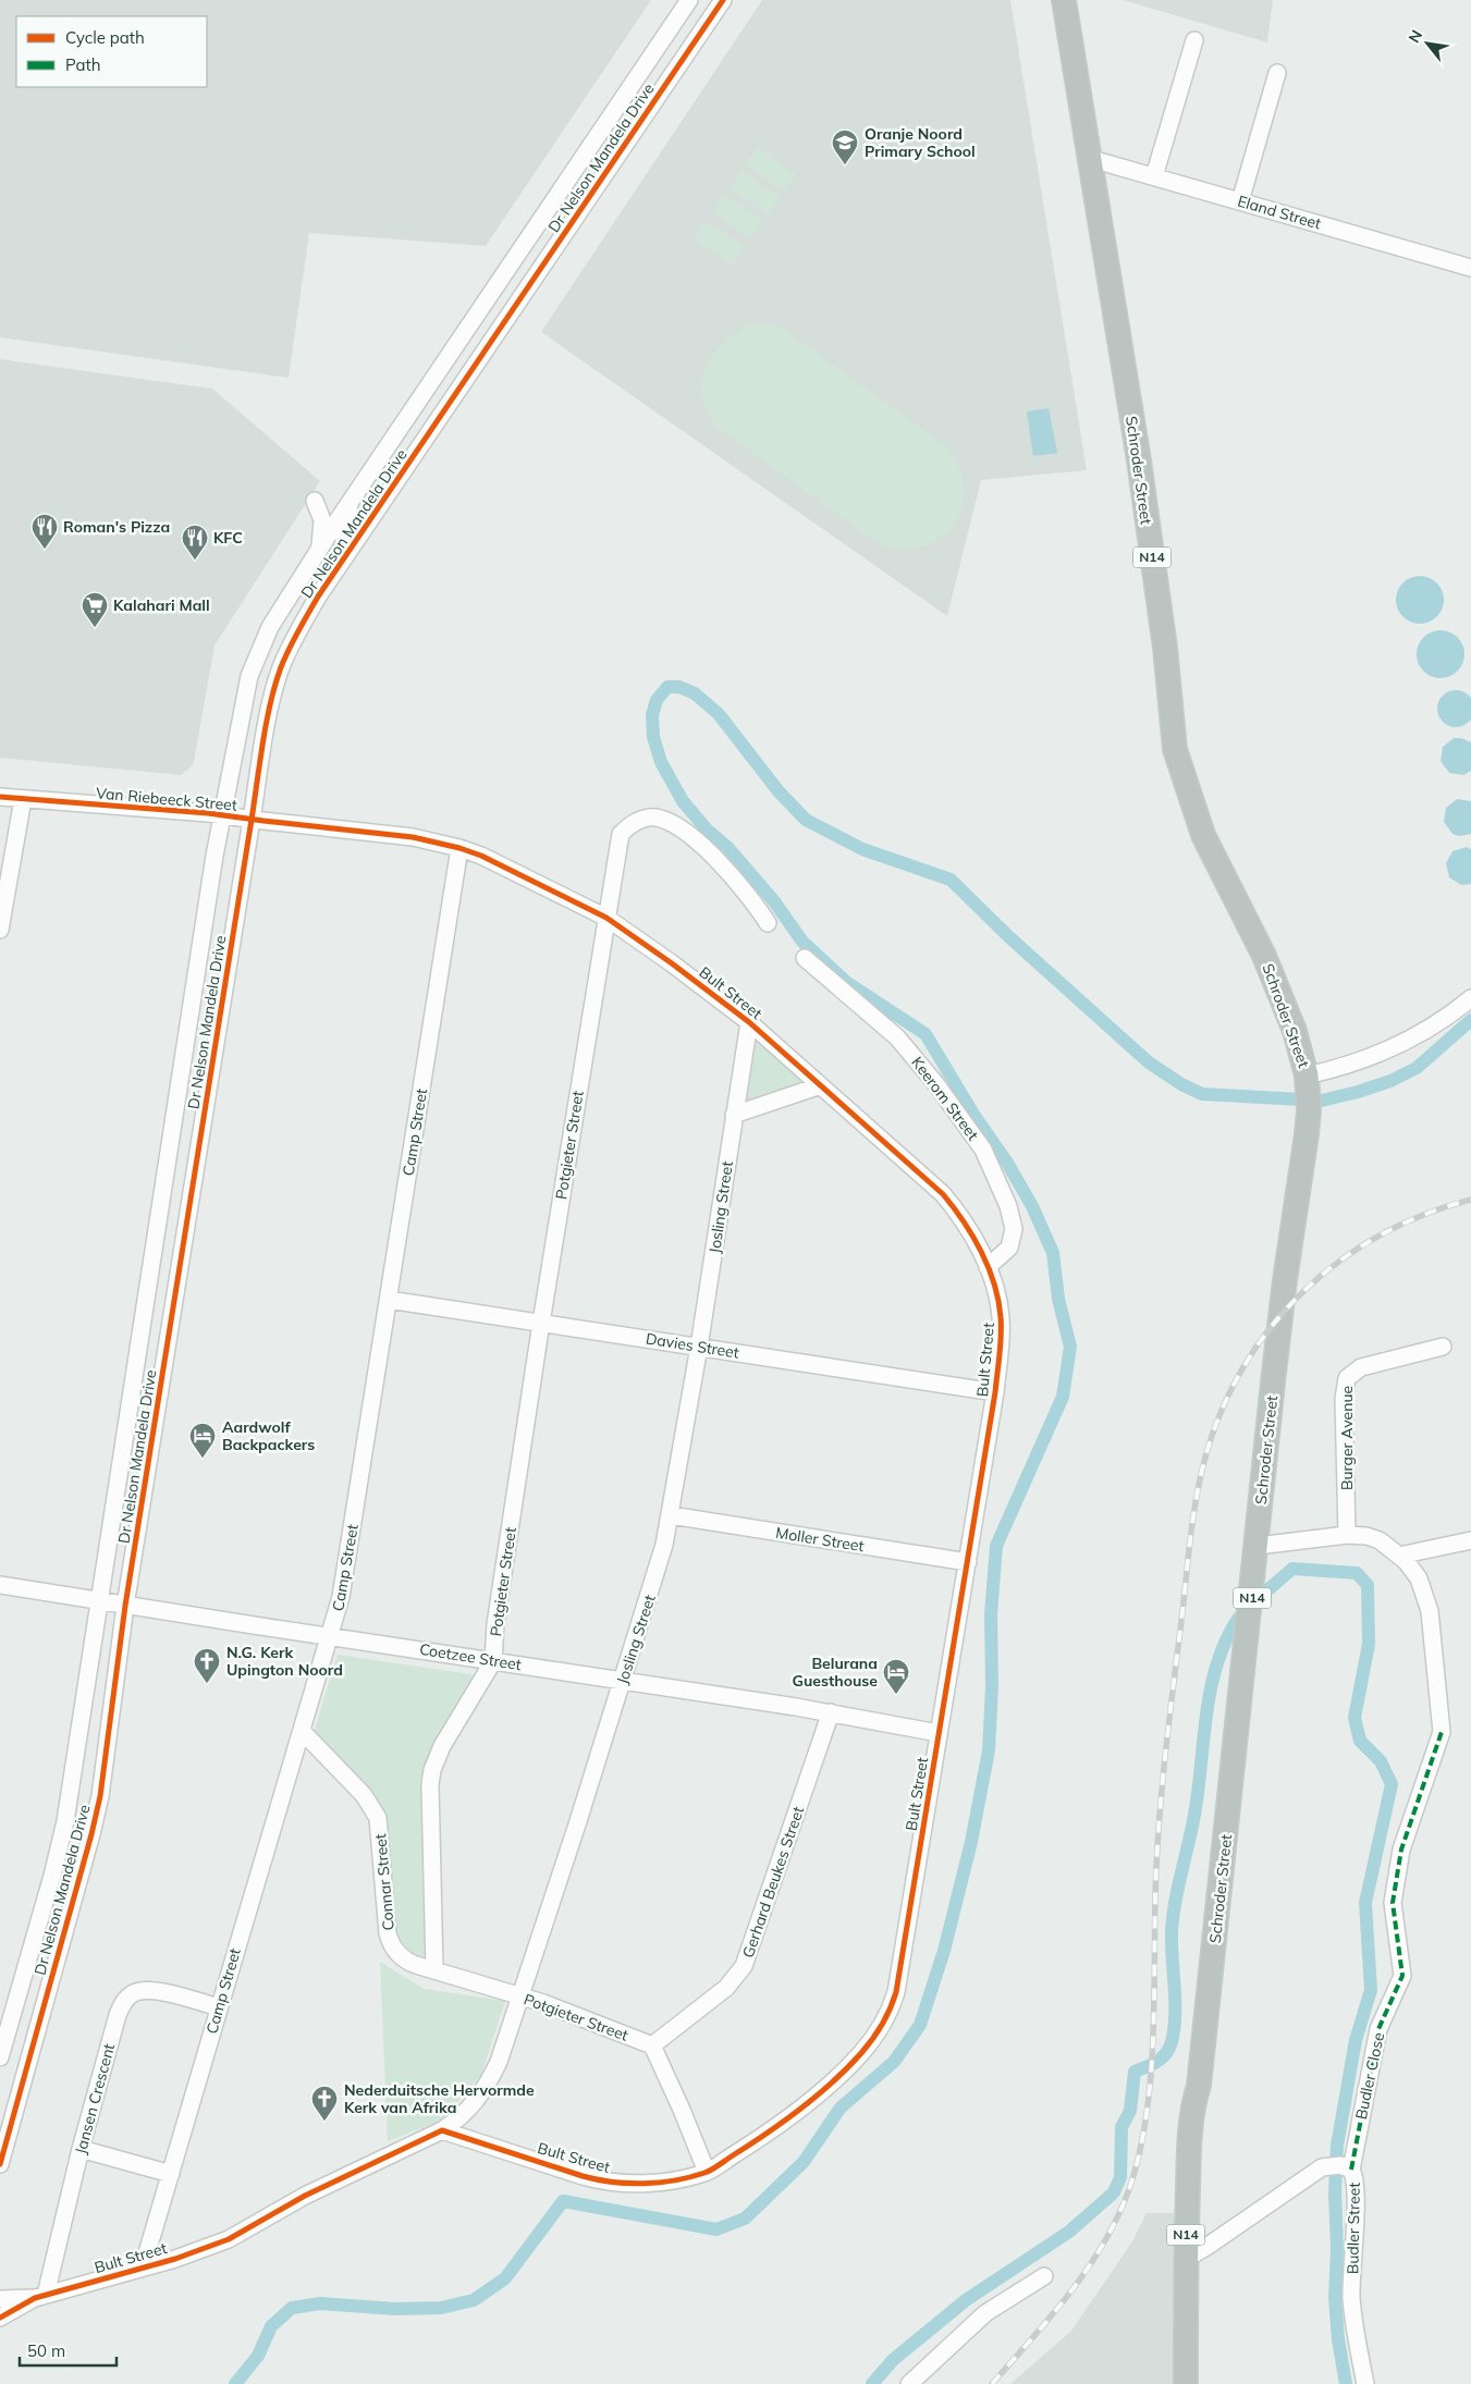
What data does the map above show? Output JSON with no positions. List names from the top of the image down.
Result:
{
  "streets": {
    "highway": ["Schroder Street", "N14"],
    "street": [
      "Dr Nelson Mandela Drive",
      "Eland Street",
      "Van Riebeeck Street",
      "Bult Street",
      "Keerom Street",
      "Camp Street",
      "Potgieter Street",
      "Josling Street",
      "Davies Street",
      "Burger Avenue",
      "Moller Street",
      "Coetzee Street",
      "Connar Street",
      "Gerhard Beukes Street",
      "Budler Close",
      "Jansen Crescent",
      "Budler Street"
    ]
  },
  "crossings": [
    ["Dr Nelson Mandela Drive", "Van Riebeeck Street"],
    ["Dr Nelson Mandela Drive", "Coetzee Street"],
    ["Eland Street", "Schroder Street"],
    ["Van Riebeeck Street", "Bult Street"],
    ["Van Riebeeck Street", "Camp Street"],
    ["Bult Street", "Keerom Street"],
    ["Bult Street", "Camp Street"],
    ["Bult Street", "Potgieter Street"],
    ["Bult Street", "Josling Street"],
    ["Bult Street", "Davies Street"],
    ["Bult Street", "Moller Street"],
    ["Bult Street", "Coetzee Street"],
    ["Bult Street", "Jansen Crescent"],
    ["Camp Street", "Davies Street"],
    ["Camp Street", "Coetzee Street"],
    ["Camp Street", "Connar Street"],
    ["Camp Street", "Jansen Crescent"],
    ["Potgieter Street", "Josling Street"],
    ["Potgieter Street", "Davies Street"],
    ["Potgieter Street", "Coetzee Street"],
    ["Potgieter Street", "Connar Street"],
    ["Potgieter Street", "Gerhard Beukes Street"],
    ["Josling Street", "Davies Street"],
    ["Josling Street", "Moller Street"],
    ["Josling Street", "Coetzee Street"],
    ["Coetzee Street", "Gerhard Beukes Street"],
    ["Budler Close", "Budler Street"]
  ],
  "places": {
    "school or university": ["Oranje Noord Primary School"],
    "restaurant": ["Roman's Pizza", "KFC"],
    "supermarket": ["Kalahari Mall"],
    "hotel": ["Aardwolf Backpackers", "Belurana Guesthouse"],
    "church": ["N.G. Kerk Upington Noord", "Nederduitsche Hervormde Kerk van Afrika"]
  },
  "legend": ["Cycle path", "Path"],
  "scale_bar": "50 m",
  "north": "top left"
}
